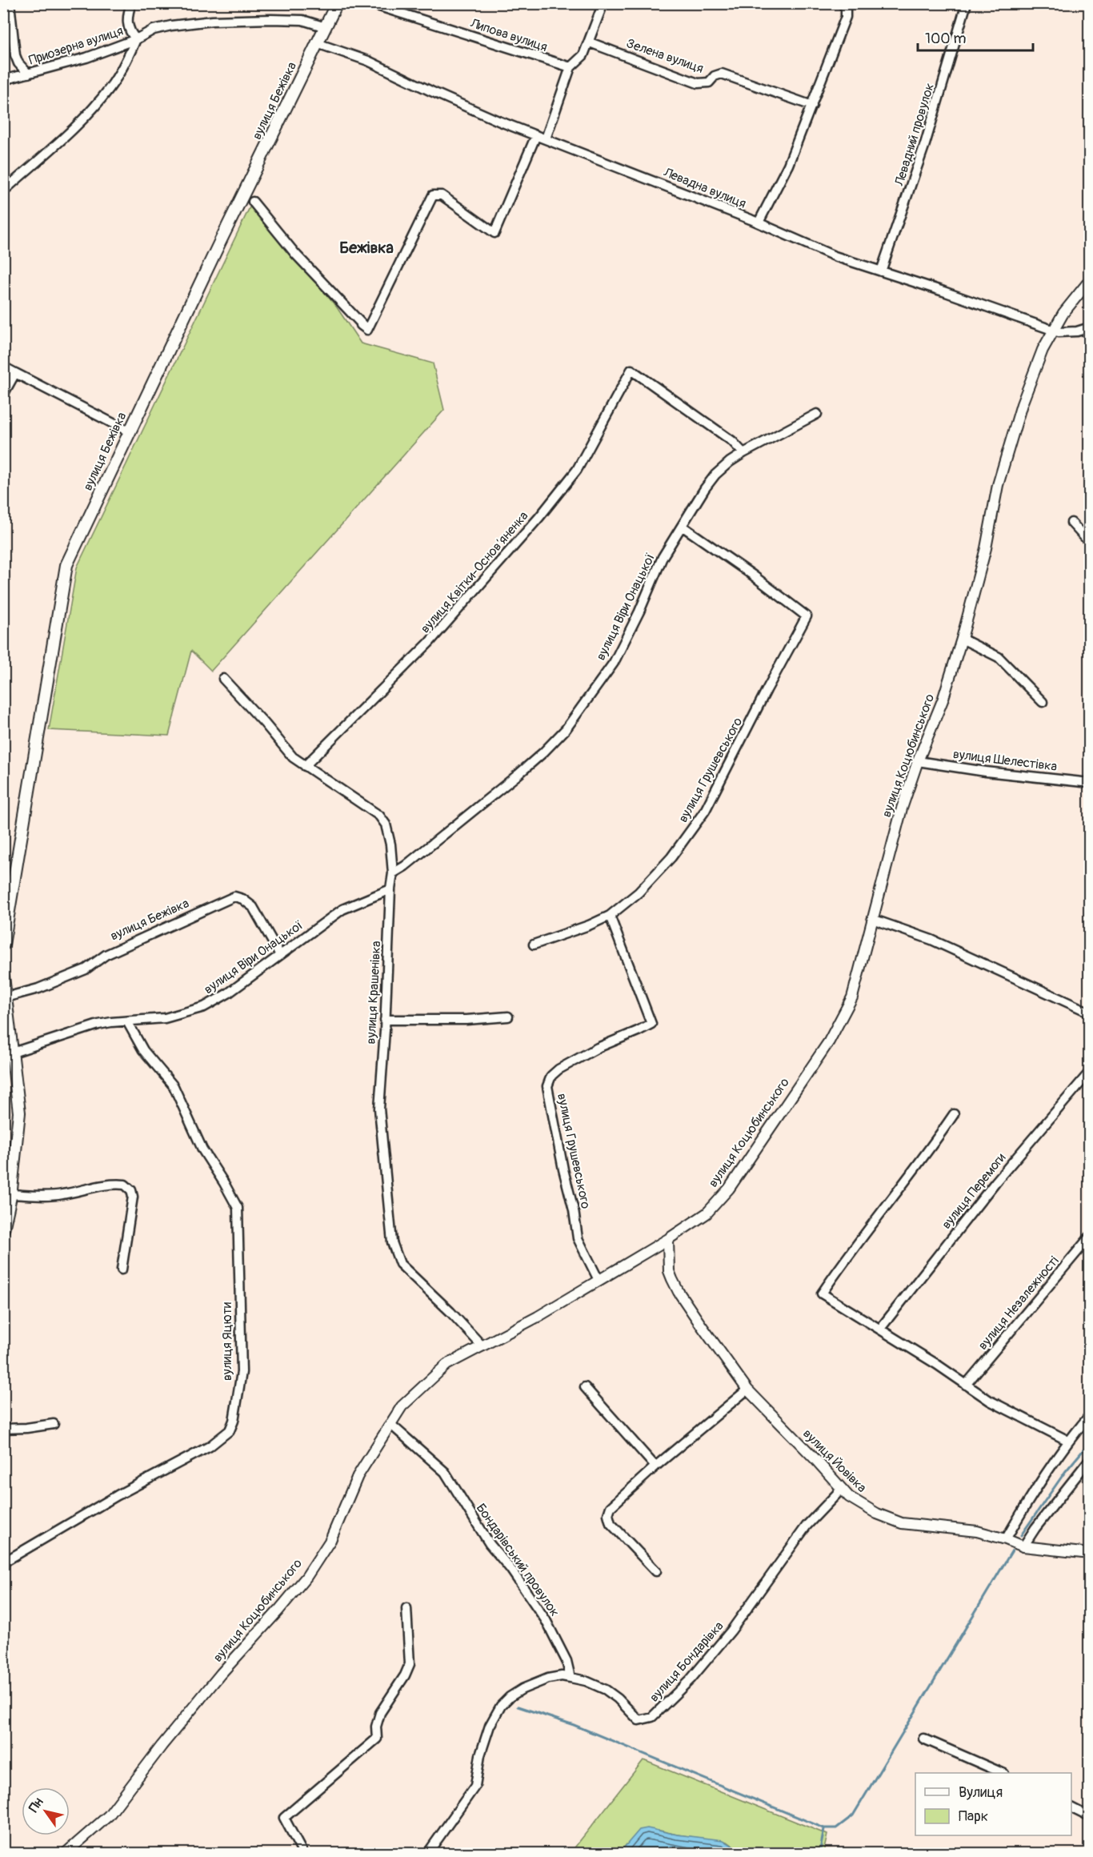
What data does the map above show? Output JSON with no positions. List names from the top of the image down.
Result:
{
  "streets": {
    "main road": ["вулиця Бежівка"],
    "street": [
      "Липова вулиця",
      "Приозерна вулиця",
      "Зелена вулиця",
      "Левадний провулок",
      "Левадна вулиця",
      "вулиця Квітки-Основʼяненка",
      "вулиця Віри Онацької",
      "вулиця Коцюбинського",
      "вулиця Шелестівка",
      "вулиця Грушевського",
      "вулиця Крашенівка",
      "вулиця Перемоги",
      "вулиця Незалежності",
      "вулиця Яцюти",
      "вулиця Йовівка",
      "Бондарівський провулок",
      "вулиця Бондарівка"
    ]
  },
  "crossings": [
    ["Приозерна вулиця", "вулиця Бежівка"],
    ["вулиця Бежівка", "Левадна вулиця"],
    ["вулиця Бежівка", "вулиця Віри Онацької"],
    ["Левадний провулок", "Левадна вулиця"],
    ["Левадна вулиця", "вулиця Коцюбинського"],
    ["вулиця Квітки-Основʼяненка", "вулиця Віри Онацької"],
    ["вулиця Квітки-Основʼяненка", "вулиця Крашенівка"],
    ["вулиця Віри Онацької", "вулиця Грушевського"],
    ["вулиця Віри Онацької", "вулиця Крашенівка"],
    ["вулиця Віри Онацької", "вулиця Яцюти"],
    ["вулиця Коцюбинського", "вулиця Шелестівка"],
    ["вулиця Коцюбинського", "вулиця Грушевського"],
    ["вулиця Коцюбинського", "вулиця Крашенівка"],
    ["вулиця Коцюбинського", "вулиця Йовівка"],
    ["вулиця Коцюбинського", "Бондарівський провулок"],
    ["вулиця Йовівка", "вулиця Бондарівка"],
    ["Бондарівський провулок", "вулиця Бондарівка"]
  ],
  "districts": ["Бежівка"],
  "legend": ["Вулиця", "Парк"],
  "scale_bar": "100 m",
  "north": "top left"
}
